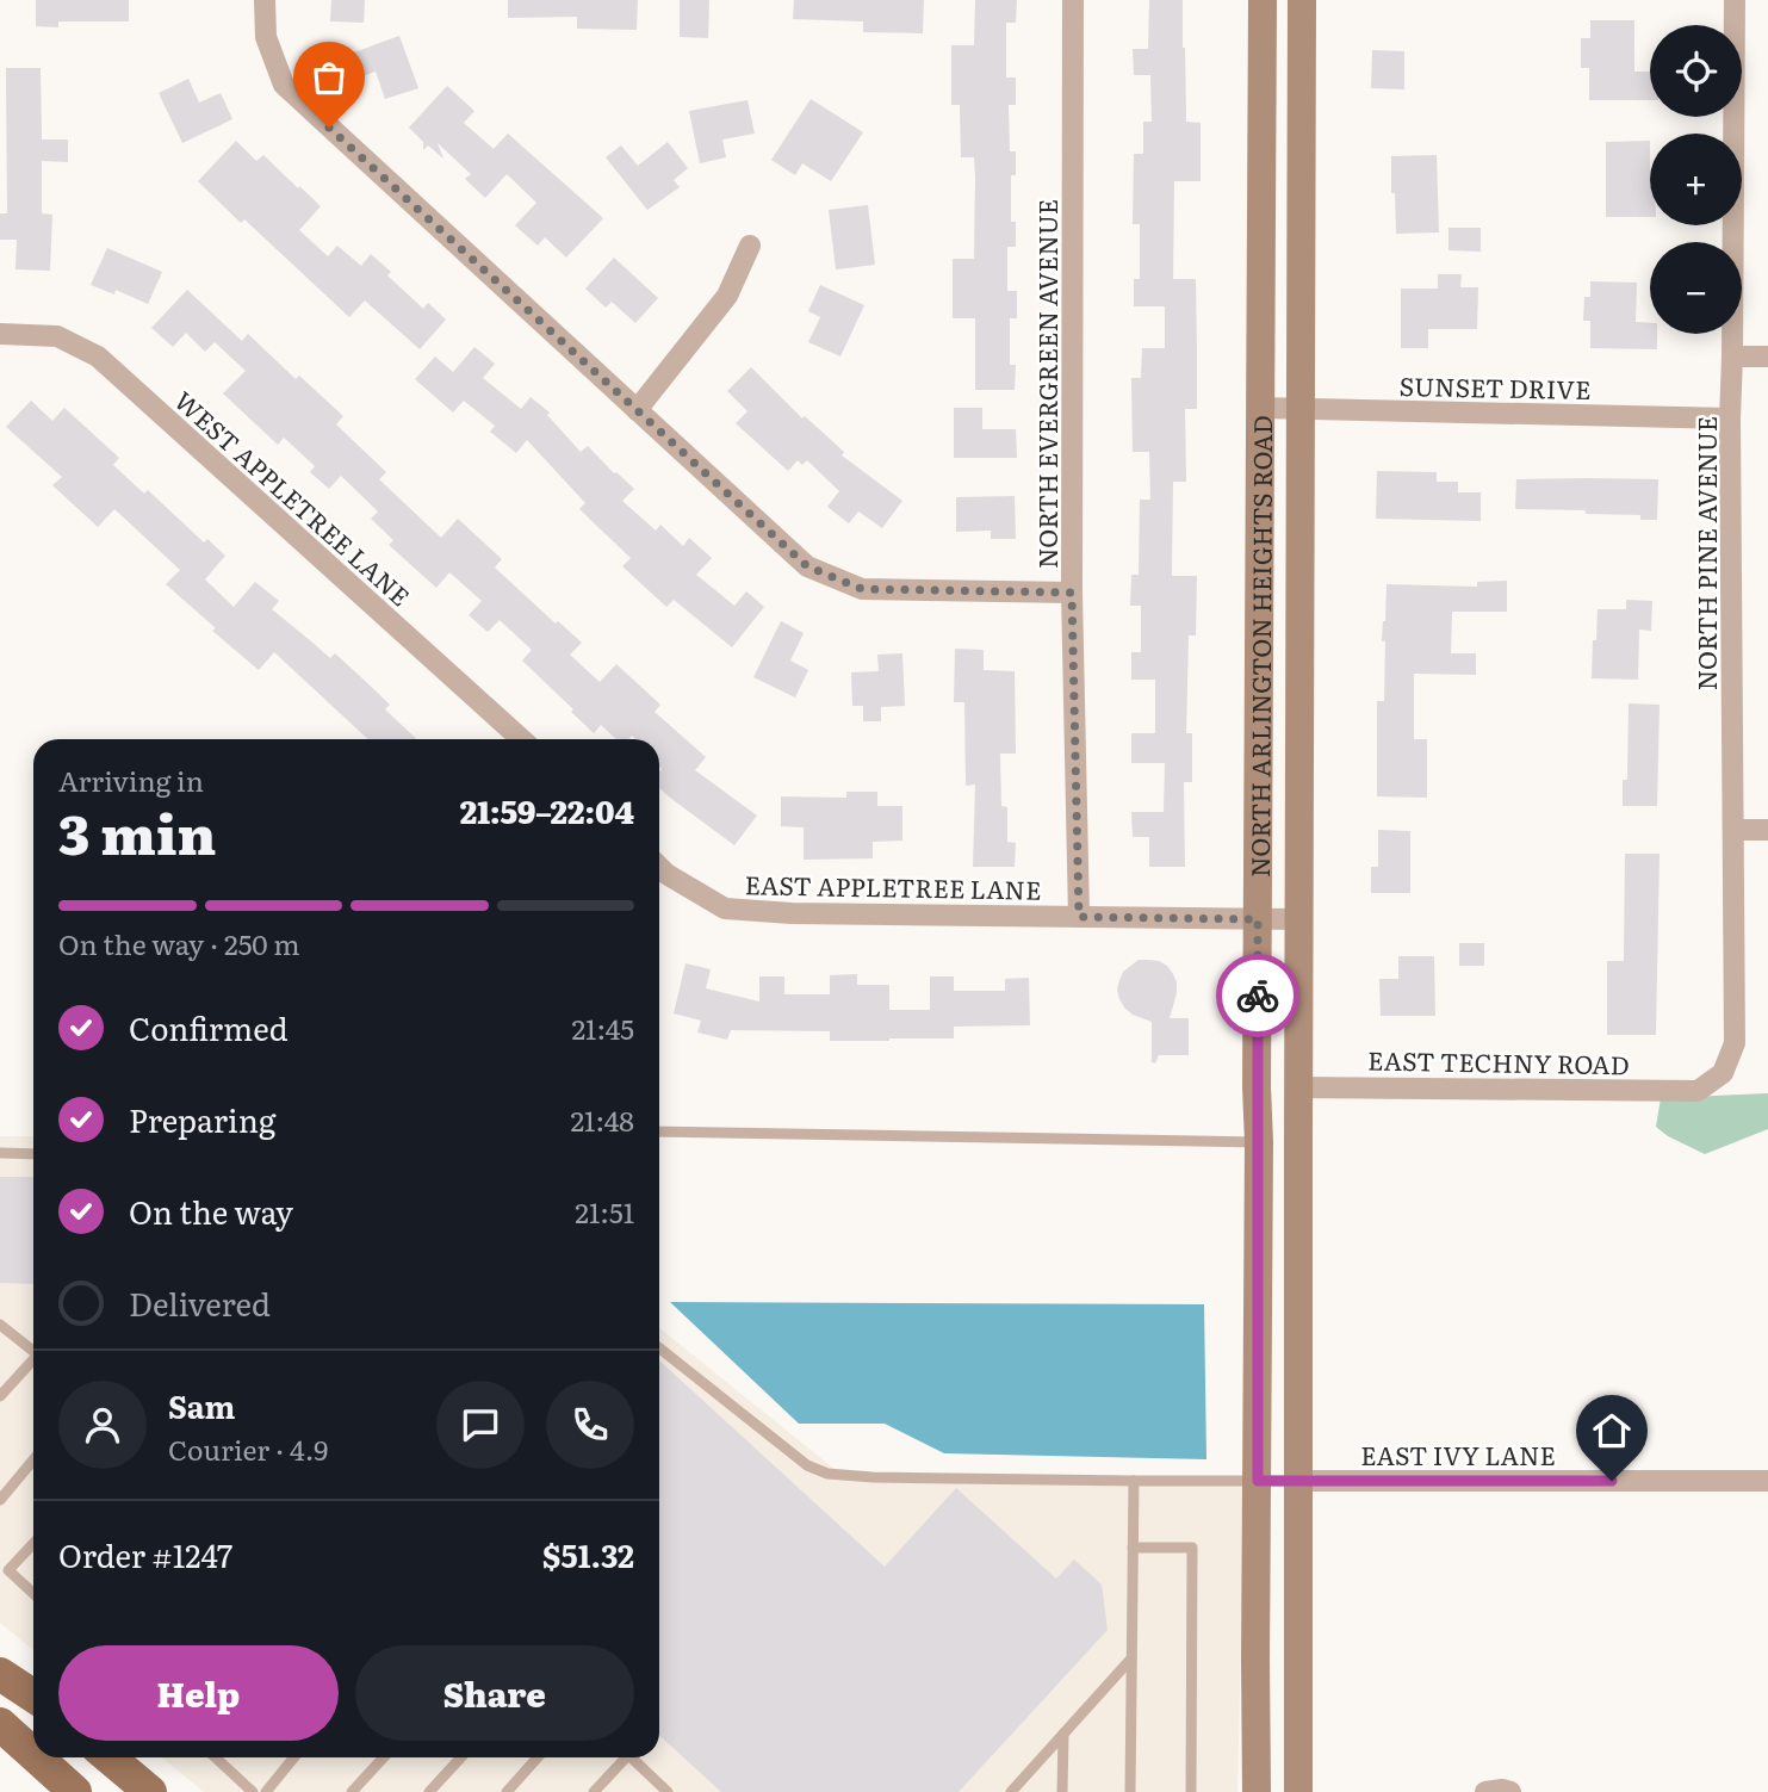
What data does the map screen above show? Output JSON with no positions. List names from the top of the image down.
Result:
{
  "streets": {
    "main road": ["NORTH ARLINGTON HEIGHTS ROAD"],
    "street": [
      "NORTH EVERGREEN AVENUE",
      "SUNSET DRIVE",
      "WEST APPLETREE LANE",
      "NORTH PINE AVENUE",
      "EAST APPLETREE LANE",
      "EAST TECHNY ROAD",
      "EAST IVY LANE"
    ]
  },
  "crossings": [
    ["NORTH EVERGREEN AVENUE", "EAST APPLETREE LANE"],
    ["SUNSET DRIVE", "NORTH PINE AVENUE"],
    ["SUNSET DRIVE", "NORTH ARLINGTON HEIGHTS ROAD"],
    ["NORTH PINE AVENUE", "EAST TECHNY ROAD"],
    ["NORTH ARLINGTON HEIGHTS ROAD", "EAST APPLETREE LANE"],
    ["NORTH ARLINGTON HEIGHTS ROAD", "EAST TECHNY ROAD"],
    ["NORTH ARLINGTON HEIGHTS ROAD", "EAST IVY LANE"]
  ],
  "page": {
    "map_buttons": ["+", "−"],
    "heading": ["3 min", "Arriving in", "21:59–22:04"],
    "panel": [
      "Sam",
      "Courier · 4.9",
      "Order #1247",
      "$51.32"
    ],
    "bar": "On the way · 250 m",
    "list": [
      ["Confirmed", "21:45"],
      ["Preparing", "21:48"],
      ["On the way", "21:51"],
      "Delivered"
    ],
    "buttons": ["Help", "Share"]
  }
}
